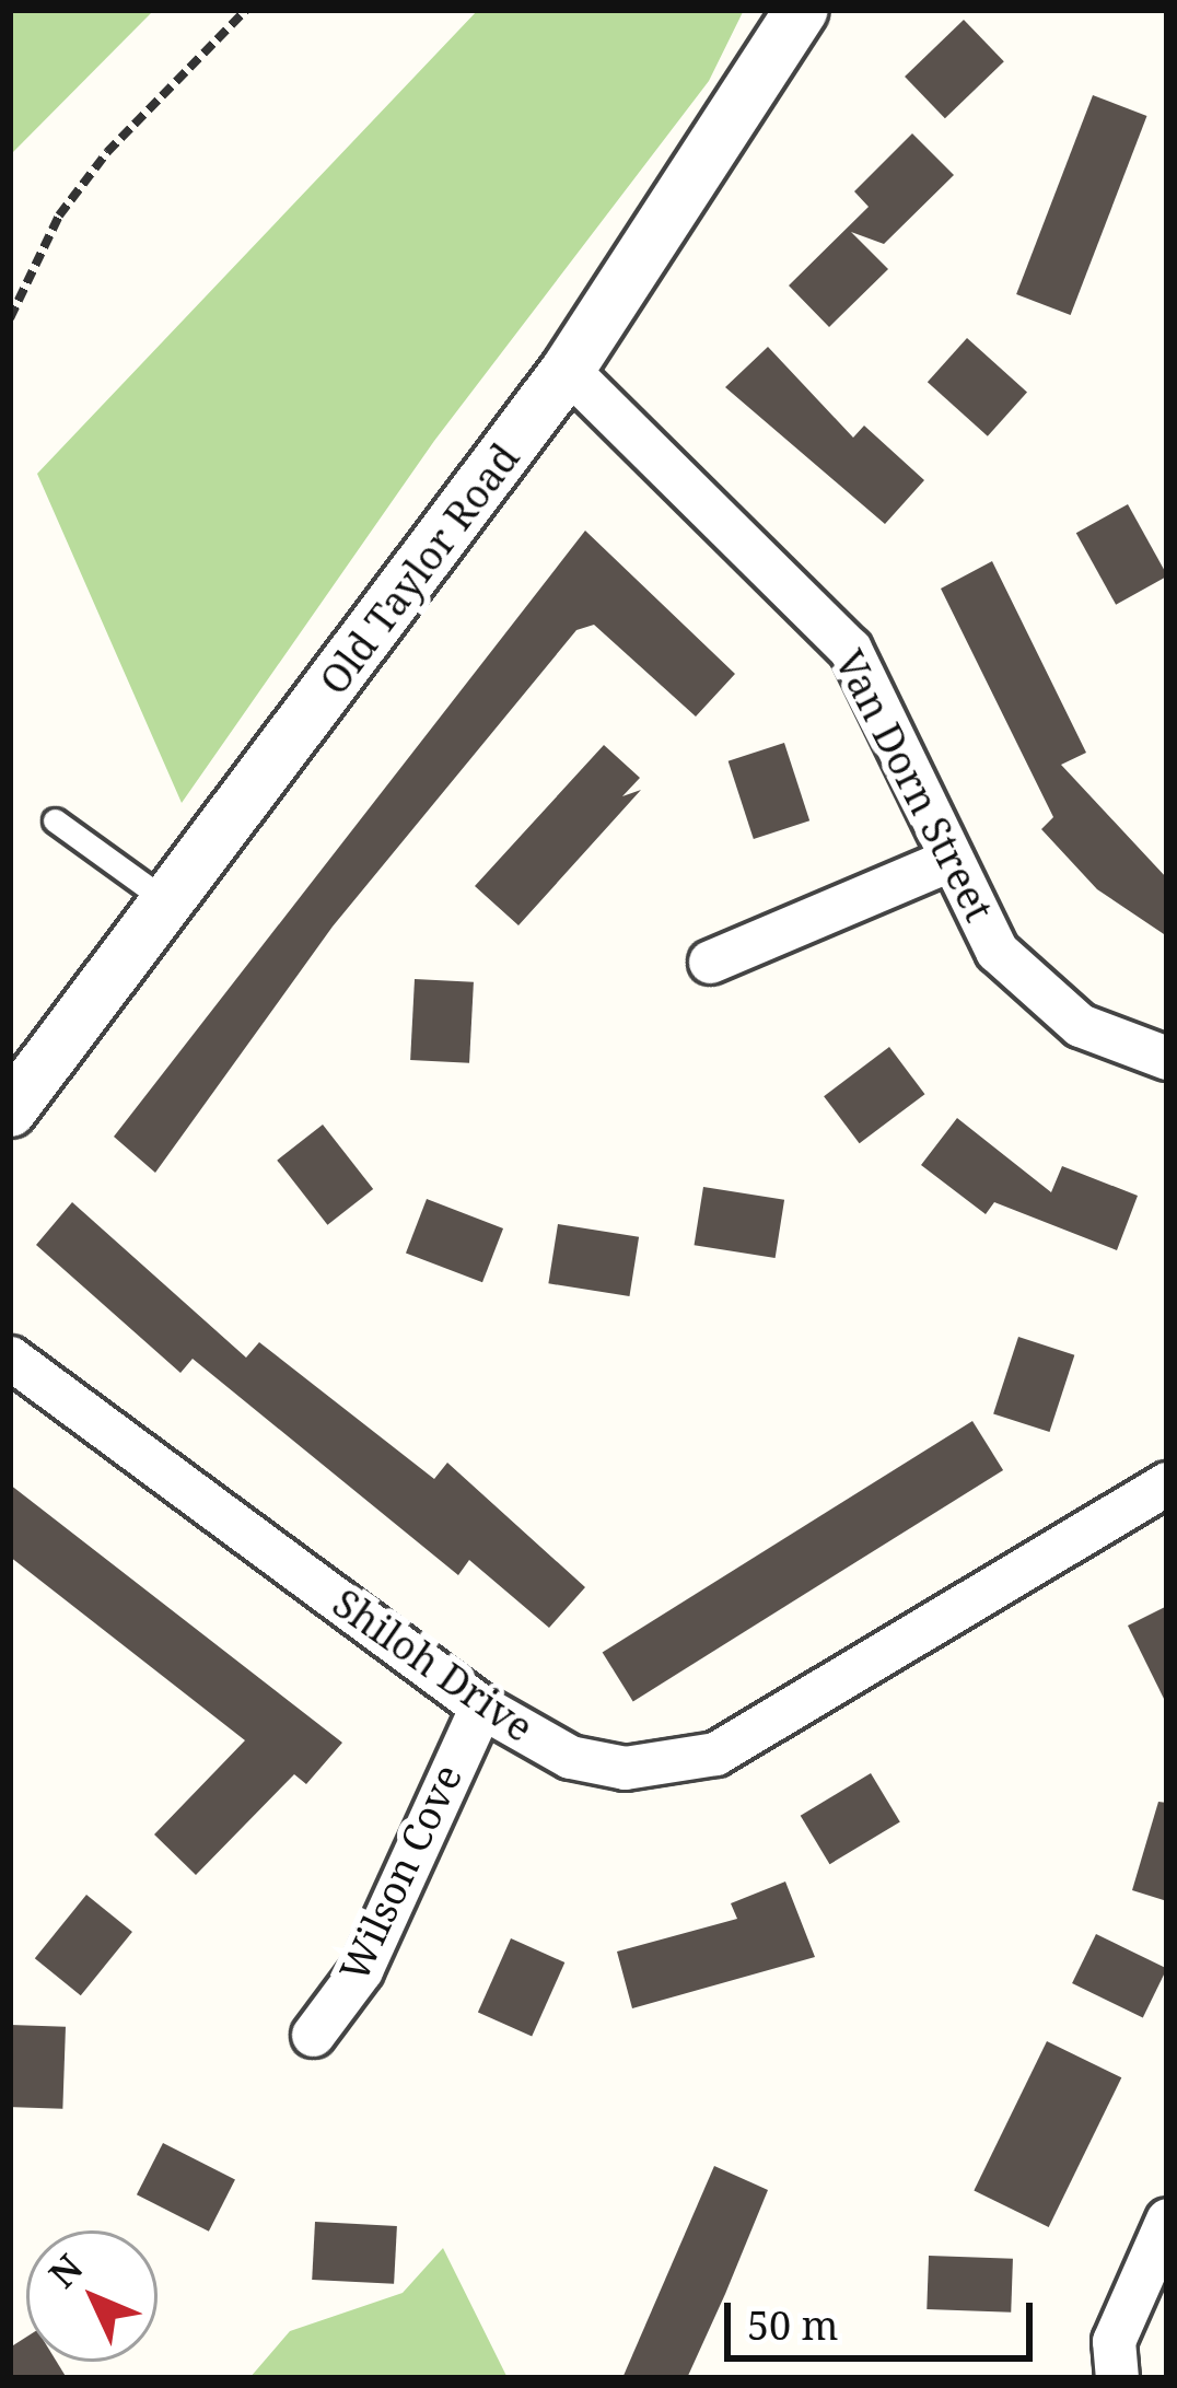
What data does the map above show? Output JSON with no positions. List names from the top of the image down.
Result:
{
  "streets": {
    "street": [
      "Old Taylor Road",
      "Van Dorn Street",
      "Shiloh Drive",
      "Wilson Cove"
    ]
  },
  "crossings": [
    ["Old Taylor Road", "Van Dorn Street"],
    ["Shiloh Drive", "Wilson Cove"]
  ],
  "scale_bar": "50 m",
  "north": "top left"
}
